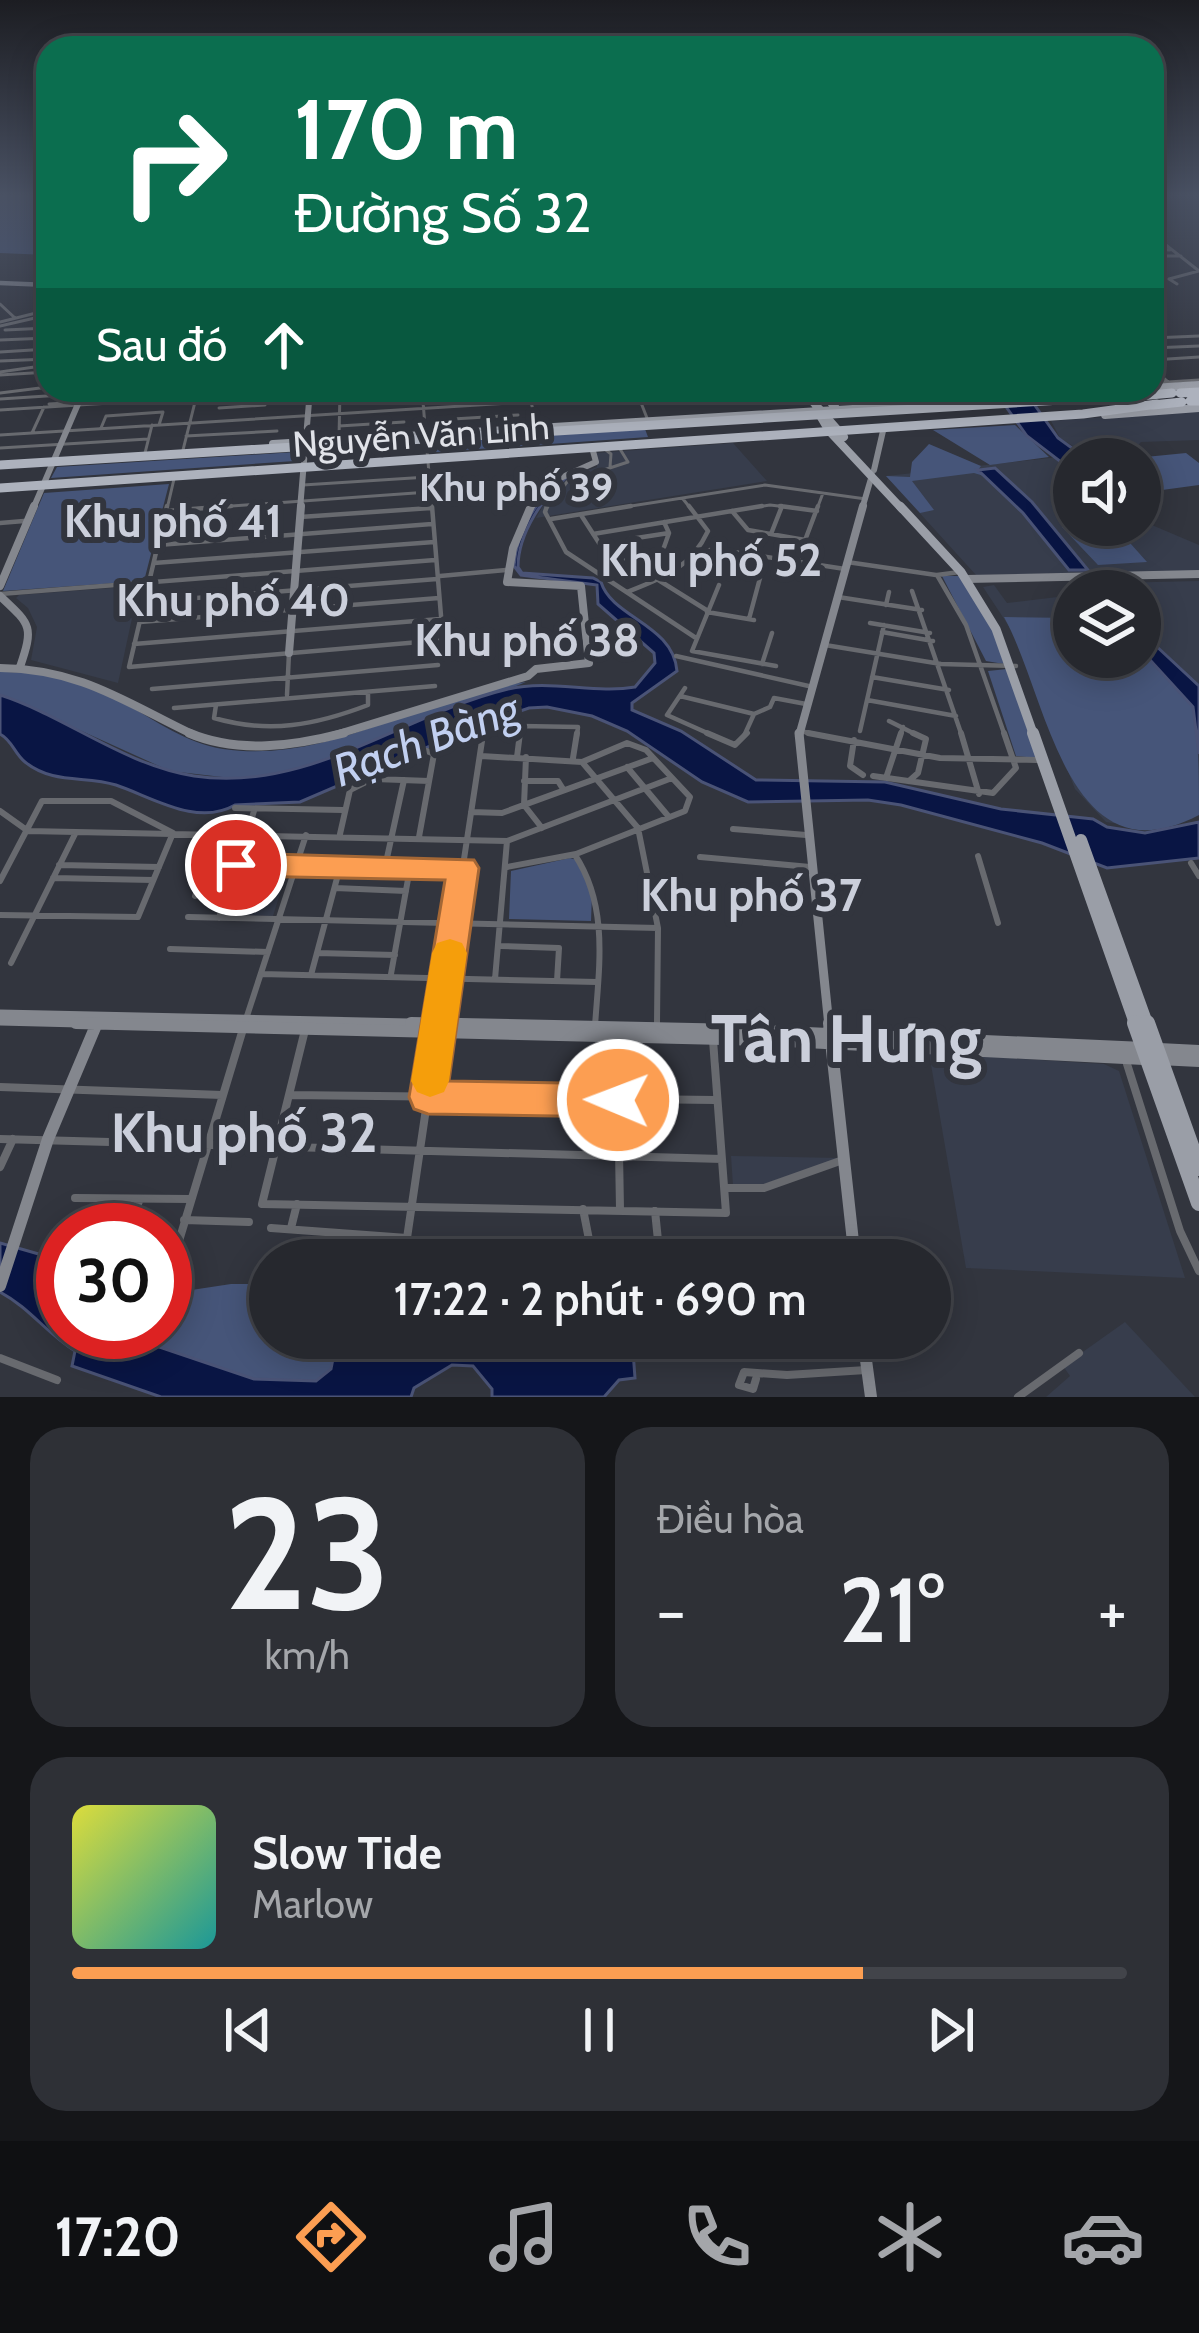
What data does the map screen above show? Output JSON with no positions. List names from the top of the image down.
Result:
{
  "streets": {
    "highway": ["Nguyễn Văn Linh"]
  },
  "districts": [
    "Khu phố 39",
    "Khu phố 41",
    "Khu phố 52",
    "Khu phố 40",
    "Khu phố 38",
    "Khu phố 37",
    "Tân Hưng",
    "Khu phố 32"
  ],
  "water": ["Rạch Bàng"],
  "page": {
    "turn": ["170 m", "Đường Số 32"],
    "then": "Sau đó",
    "limit": "30",
    "trip": "17:22 · 2 phút · 690 m",
    "tile": [
      ["23", "km/h"],
      "Điều hòa"
    ],
    "heat": ["−", "21°", "+"],
    "song": ["Slow Tide", "Marlow"],
    "tabs": "17:20"
  }
}
